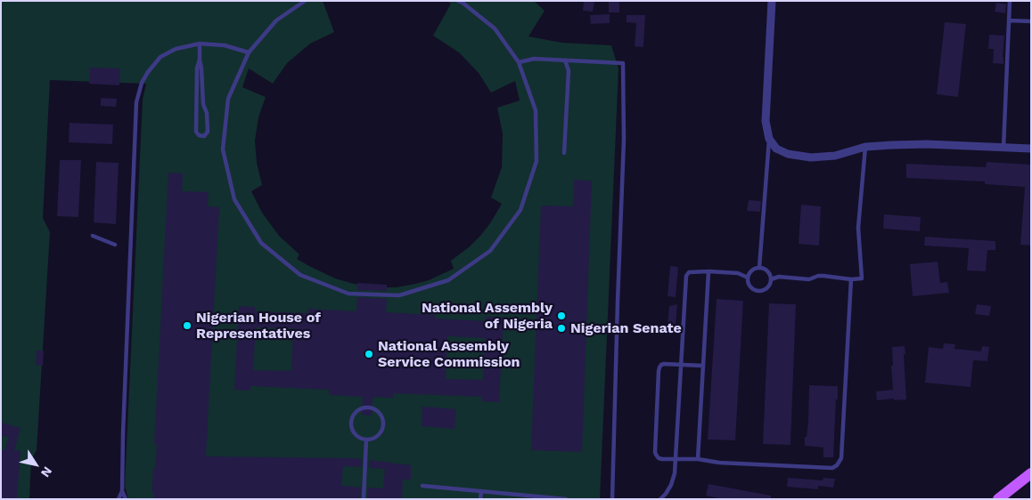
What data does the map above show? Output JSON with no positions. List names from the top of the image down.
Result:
{
  "places": [
    "National Assembly of Nigeria",
    "Nigerian House of Representatives",
    "Nigerian Senate",
    "National Assembly Service Commission"
  ],
  "north": "bottom right"
}
